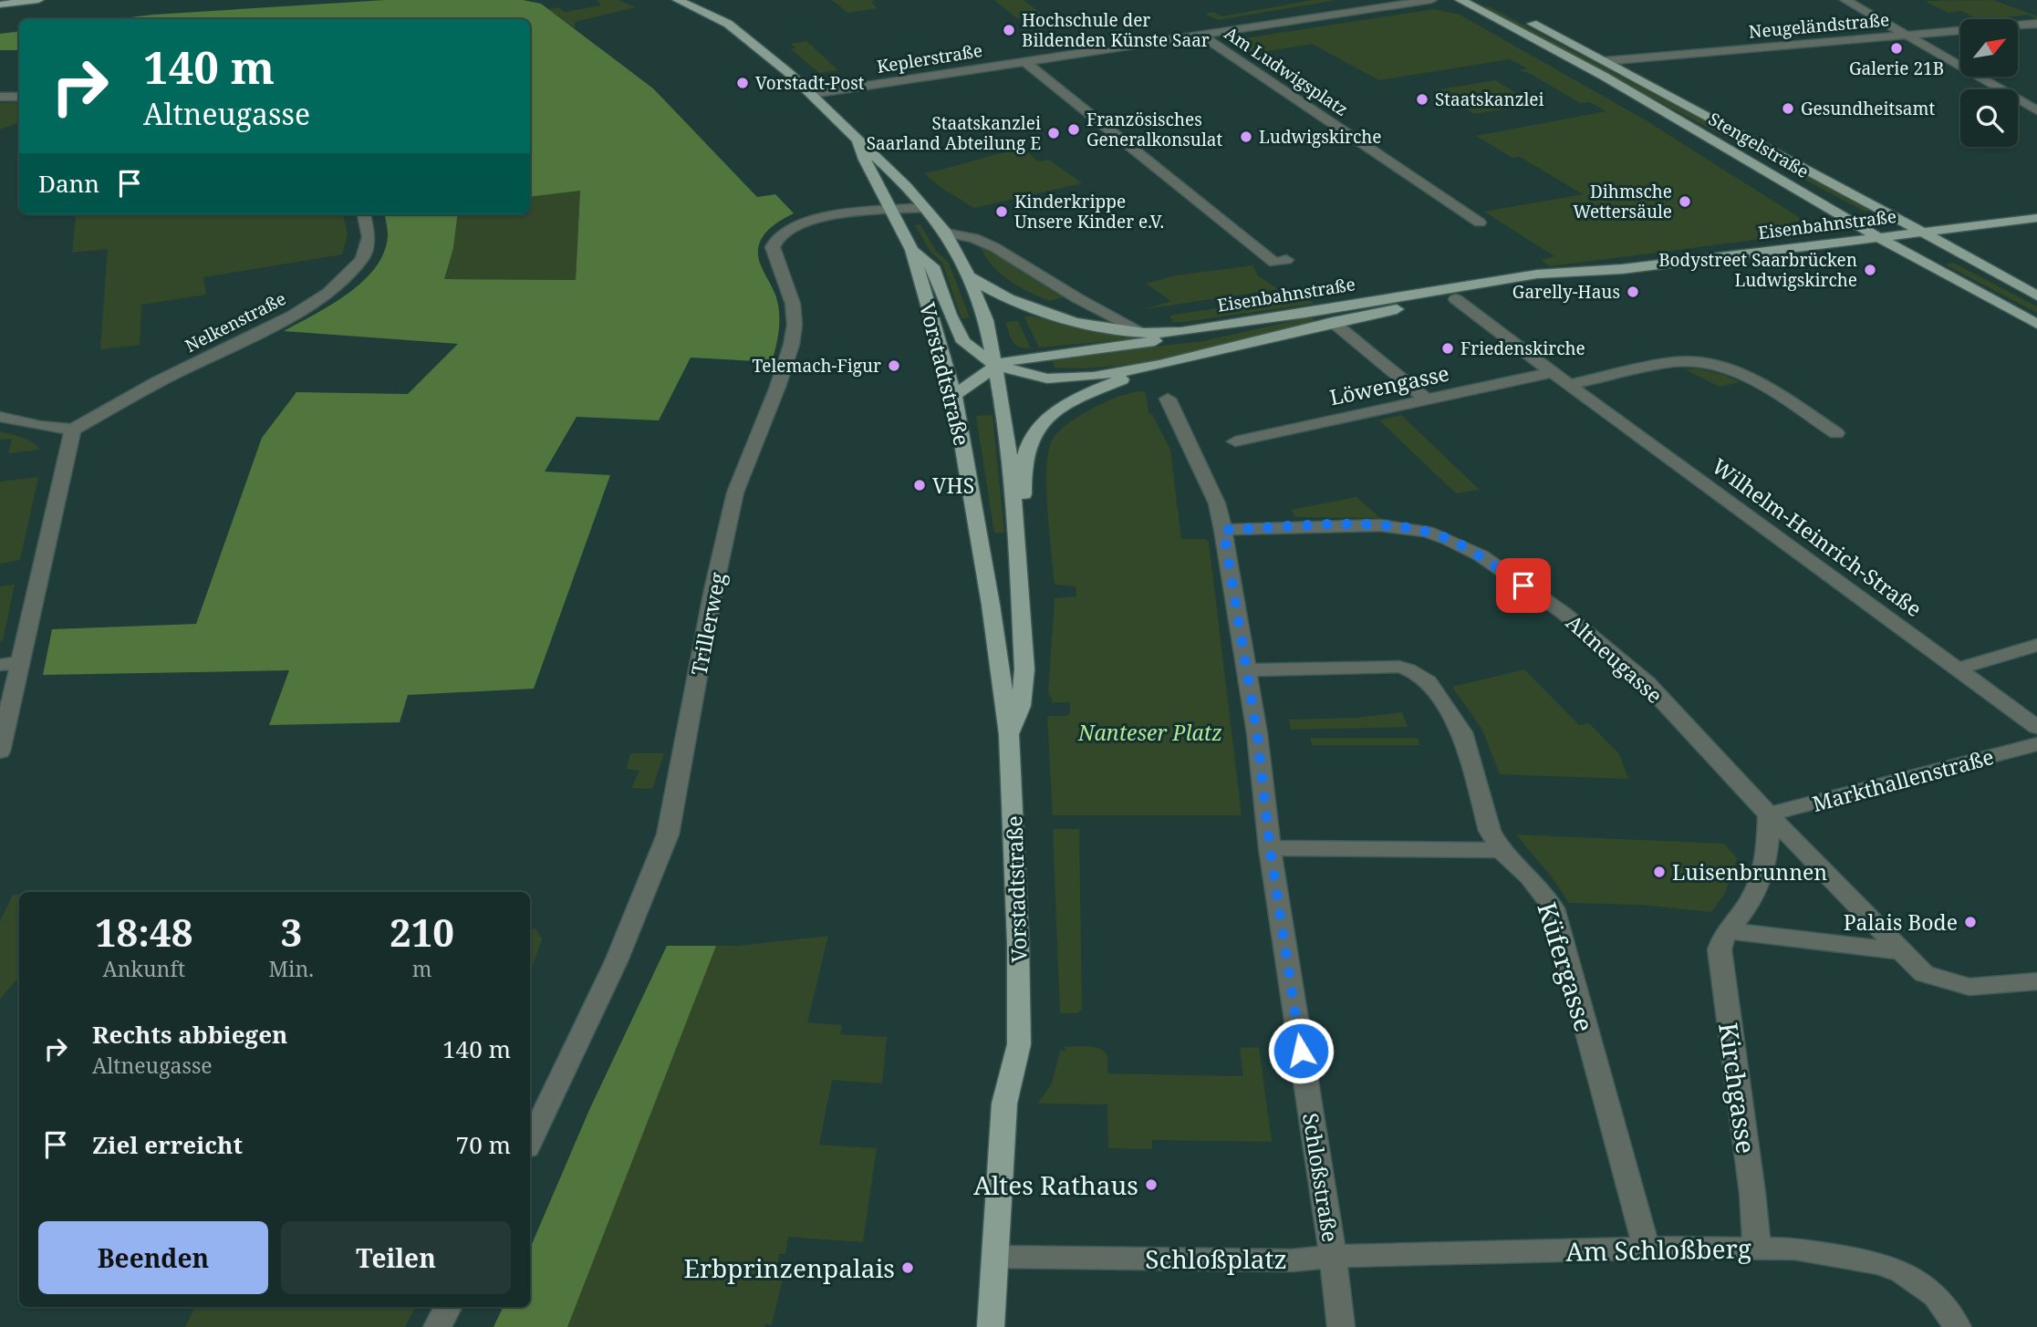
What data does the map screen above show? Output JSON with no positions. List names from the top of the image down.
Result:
{
  "streets": {
    "main road": ["Stengelstraße", "Eisenbahnstraße", "Vorstadtstraße"],
    "street": [
      "Neugeländstraße",
      "Keplerstraße",
      "Am Ludwigsplatz",
      "Nelkenstraße",
      "Löwengasse",
      "Wilhelm-Heinrich-Straße",
      "Trillerweg",
      "Altneugasse",
      "Markthallenstraße",
      "Küfergasse",
      "Kirchgasse",
      "Schloßstraße",
      "Am Schloßberg",
      "Schloßplatz"
    ]
  },
  "crossings": [
    ["Neugeländstraße", "Stengelstraße"],
    ["Keplerstraße", "Am Ludwigsplatz"],
    ["Keplerstraße", "Vorstadtstraße"],
    ["Stengelstraße", "Eisenbahnstraße"],
    ["Eisenbahnstraße", "Vorstadtstraße"],
    ["Eisenbahnstraße", "Wilhelm-Heinrich-Straße"],
    ["Vorstadtstraße", "Trillerweg"],
    ["Vorstadtstraße", "Schloßplatz"],
    ["Löwengasse", "Wilhelm-Heinrich-Straße"],
    ["Altneugasse", "Markthallenstraße"],
    ["Altneugasse", "Schloßstraße"],
    ["Küfergasse", "Am Schloßberg"],
    ["Kirchgasse", "Am Schloßberg"],
    ["Schloßstraße", "Am Schloßberg"],
    ["Schloßstraße", "Schloßplatz"],
    ["Am Schloßberg", "Schloßplatz"]
  ],
  "parks": ["Nanteser Platz"],
  "places": [
    "Hochschule der Bildenden Künste Saar",
    "Galerie 21B",
    "Vorstadt-Post",
    "Staatskanzlei",
    "Gesundheitsamt",
    "Französisches Generalkonsulat",
    "Staatskanzlei Saarland Abteilung E",
    "Ludwigskirche",
    "Dihmsche Wettersäule",
    "Kinderkrippe Unsere Kinder e.V.",
    "Bodystreet Saarbrücken Ludwigskirche",
    "Garelly-Haus",
    "Friedenskirche",
    "Telemach-Figur",
    "VHS",
    "Luisenbrunnen",
    "Palais Bode",
    "Altes Rathaus",
    "Erbprinzenpalais"
  ],
  "north": "top right",
  "page": {
    "turn": ["140 m", "Altneugasse"],
    "then": "Dann",
    "eta": [
      "18:48",
      "Ankunft",
      "3",
      "Min.",
      "210",
      "m"
    ],
    "list": [
      {
        "name": "Rechts abbiegen",
        "note": "Altneugasse",
        "value": "140 m"
      },
      {
        "name": "Ziel erreicht",
        "value": "70 m"
      }
    ],
    "buttons": ["Beenden", "Teilen"]
  }
}
